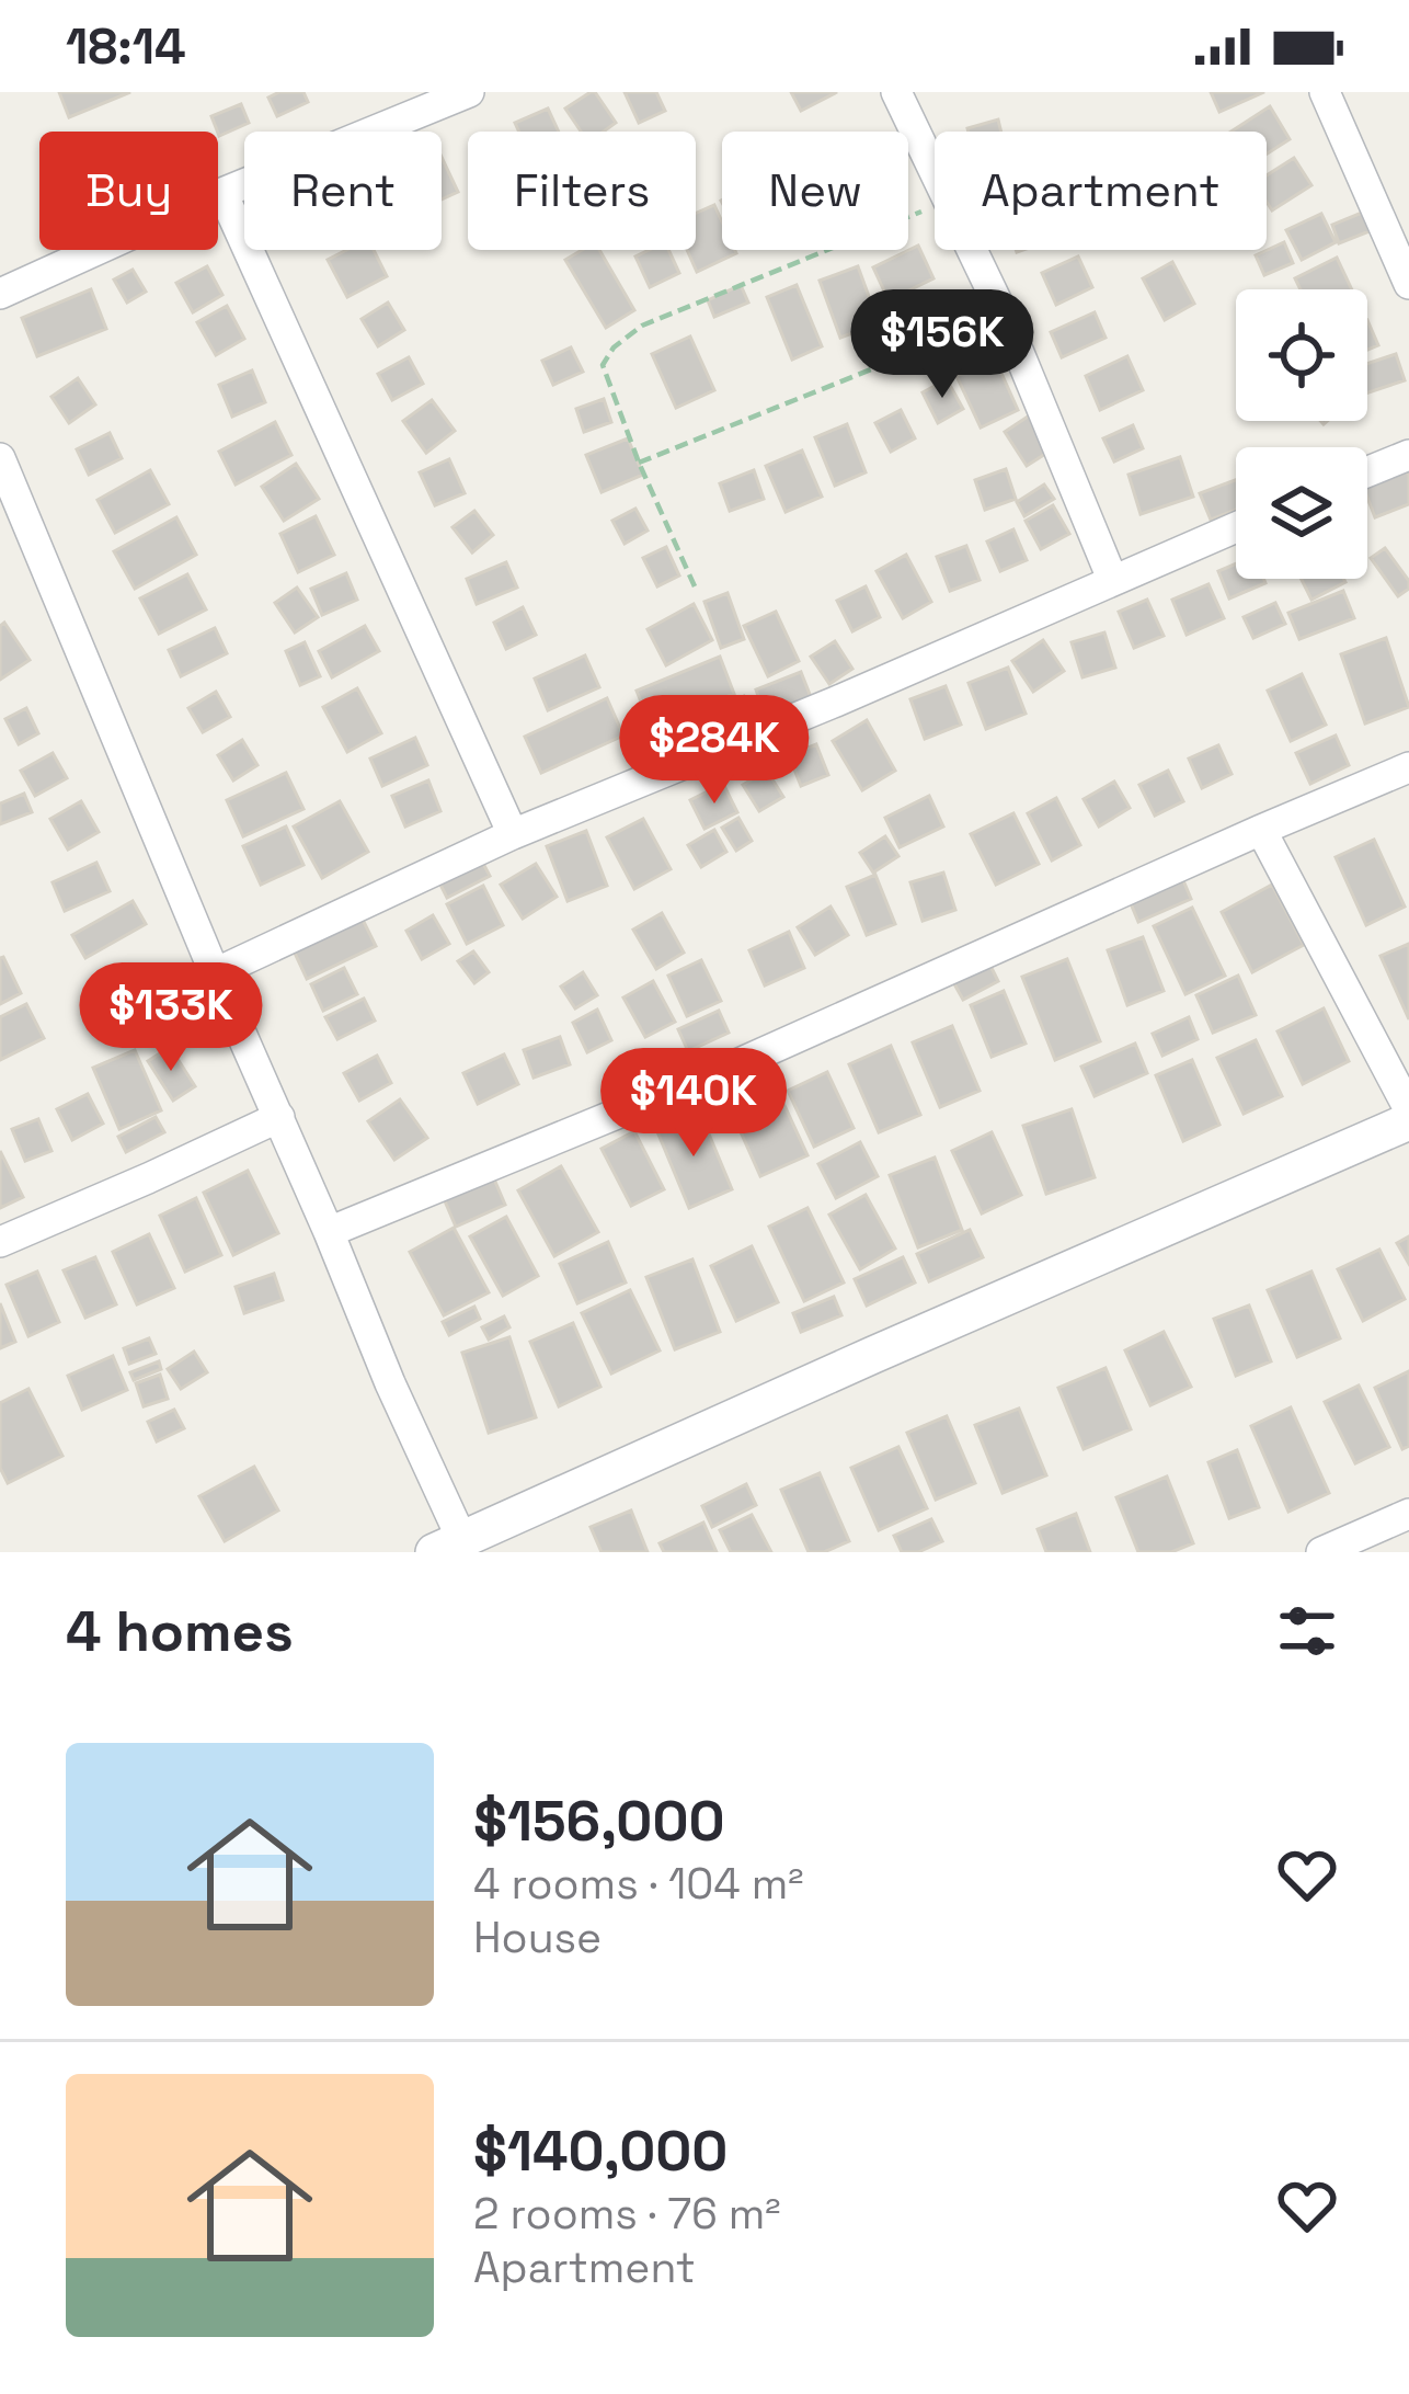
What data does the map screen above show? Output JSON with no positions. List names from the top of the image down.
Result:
{
  "page": {
    "status": "18:14",
    "chip": [
      "Buy",
      "Rent",
      "Filters",
      "New",
      "Apartment"
    ],
    "price": [
      "$156K",
      "$284K",
      "$133K",
      "$140K"
    ],
    "heading": "4 homes",
    "list": [
      {
        "name": "$156,000",
        "note": "4 rooms · 104 m² · House"
      },
      {
        "name": "$140,000",
        "note": "2 rooms · 76 m² · Apartment"
      }
    ]
  }
}
